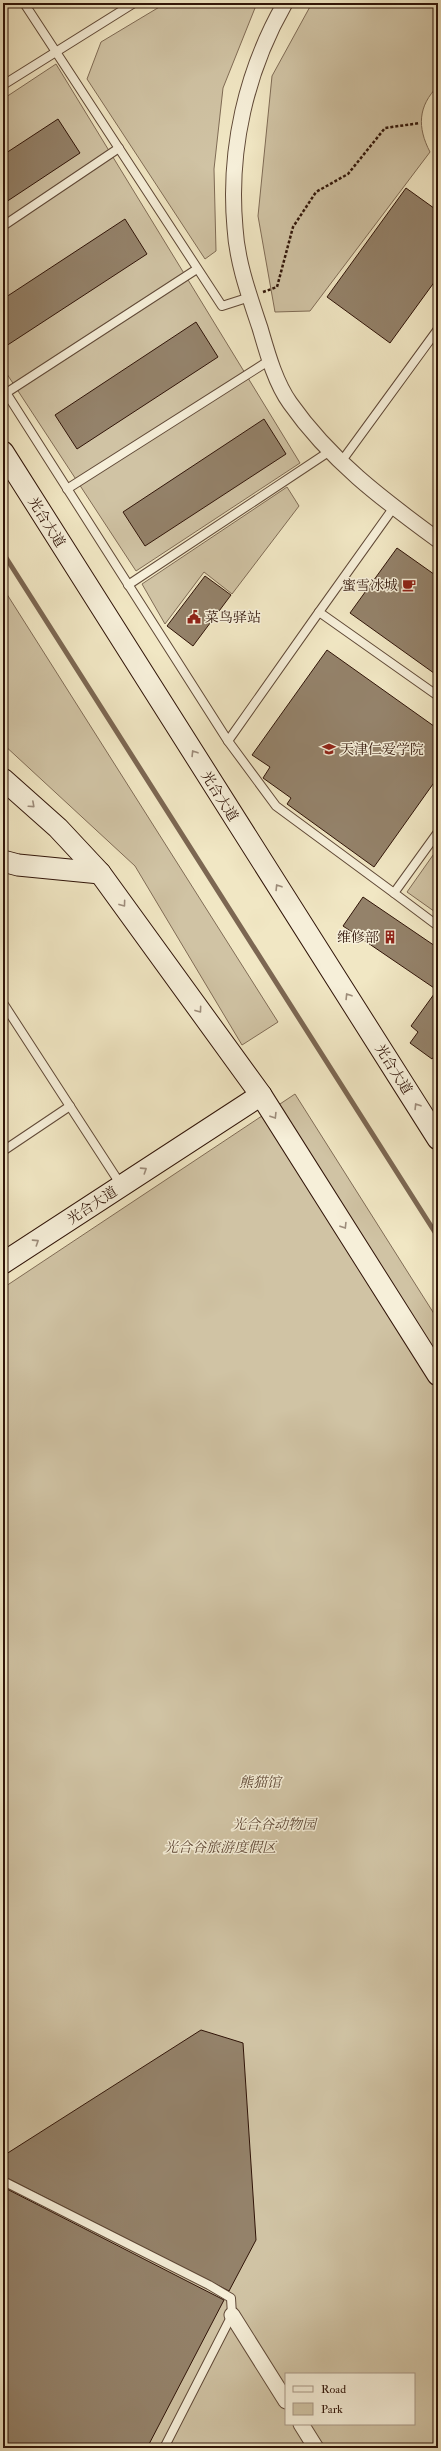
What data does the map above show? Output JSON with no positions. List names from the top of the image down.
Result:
{
  "streets": {
    "street": ["光合大道"]
  },
  "parks": ["熊猫馆", "光合谷动物园", "光合谷旅游度假区"],
  "places": {
    "cafe": ["蜜雪冰城"],
    "public building": ["菜鸟驿站"],
    "school or university": ["天津仁爱学院"],
    "building": ["维修部"]
  },
  "legend": ["Road", "Park"]
}
